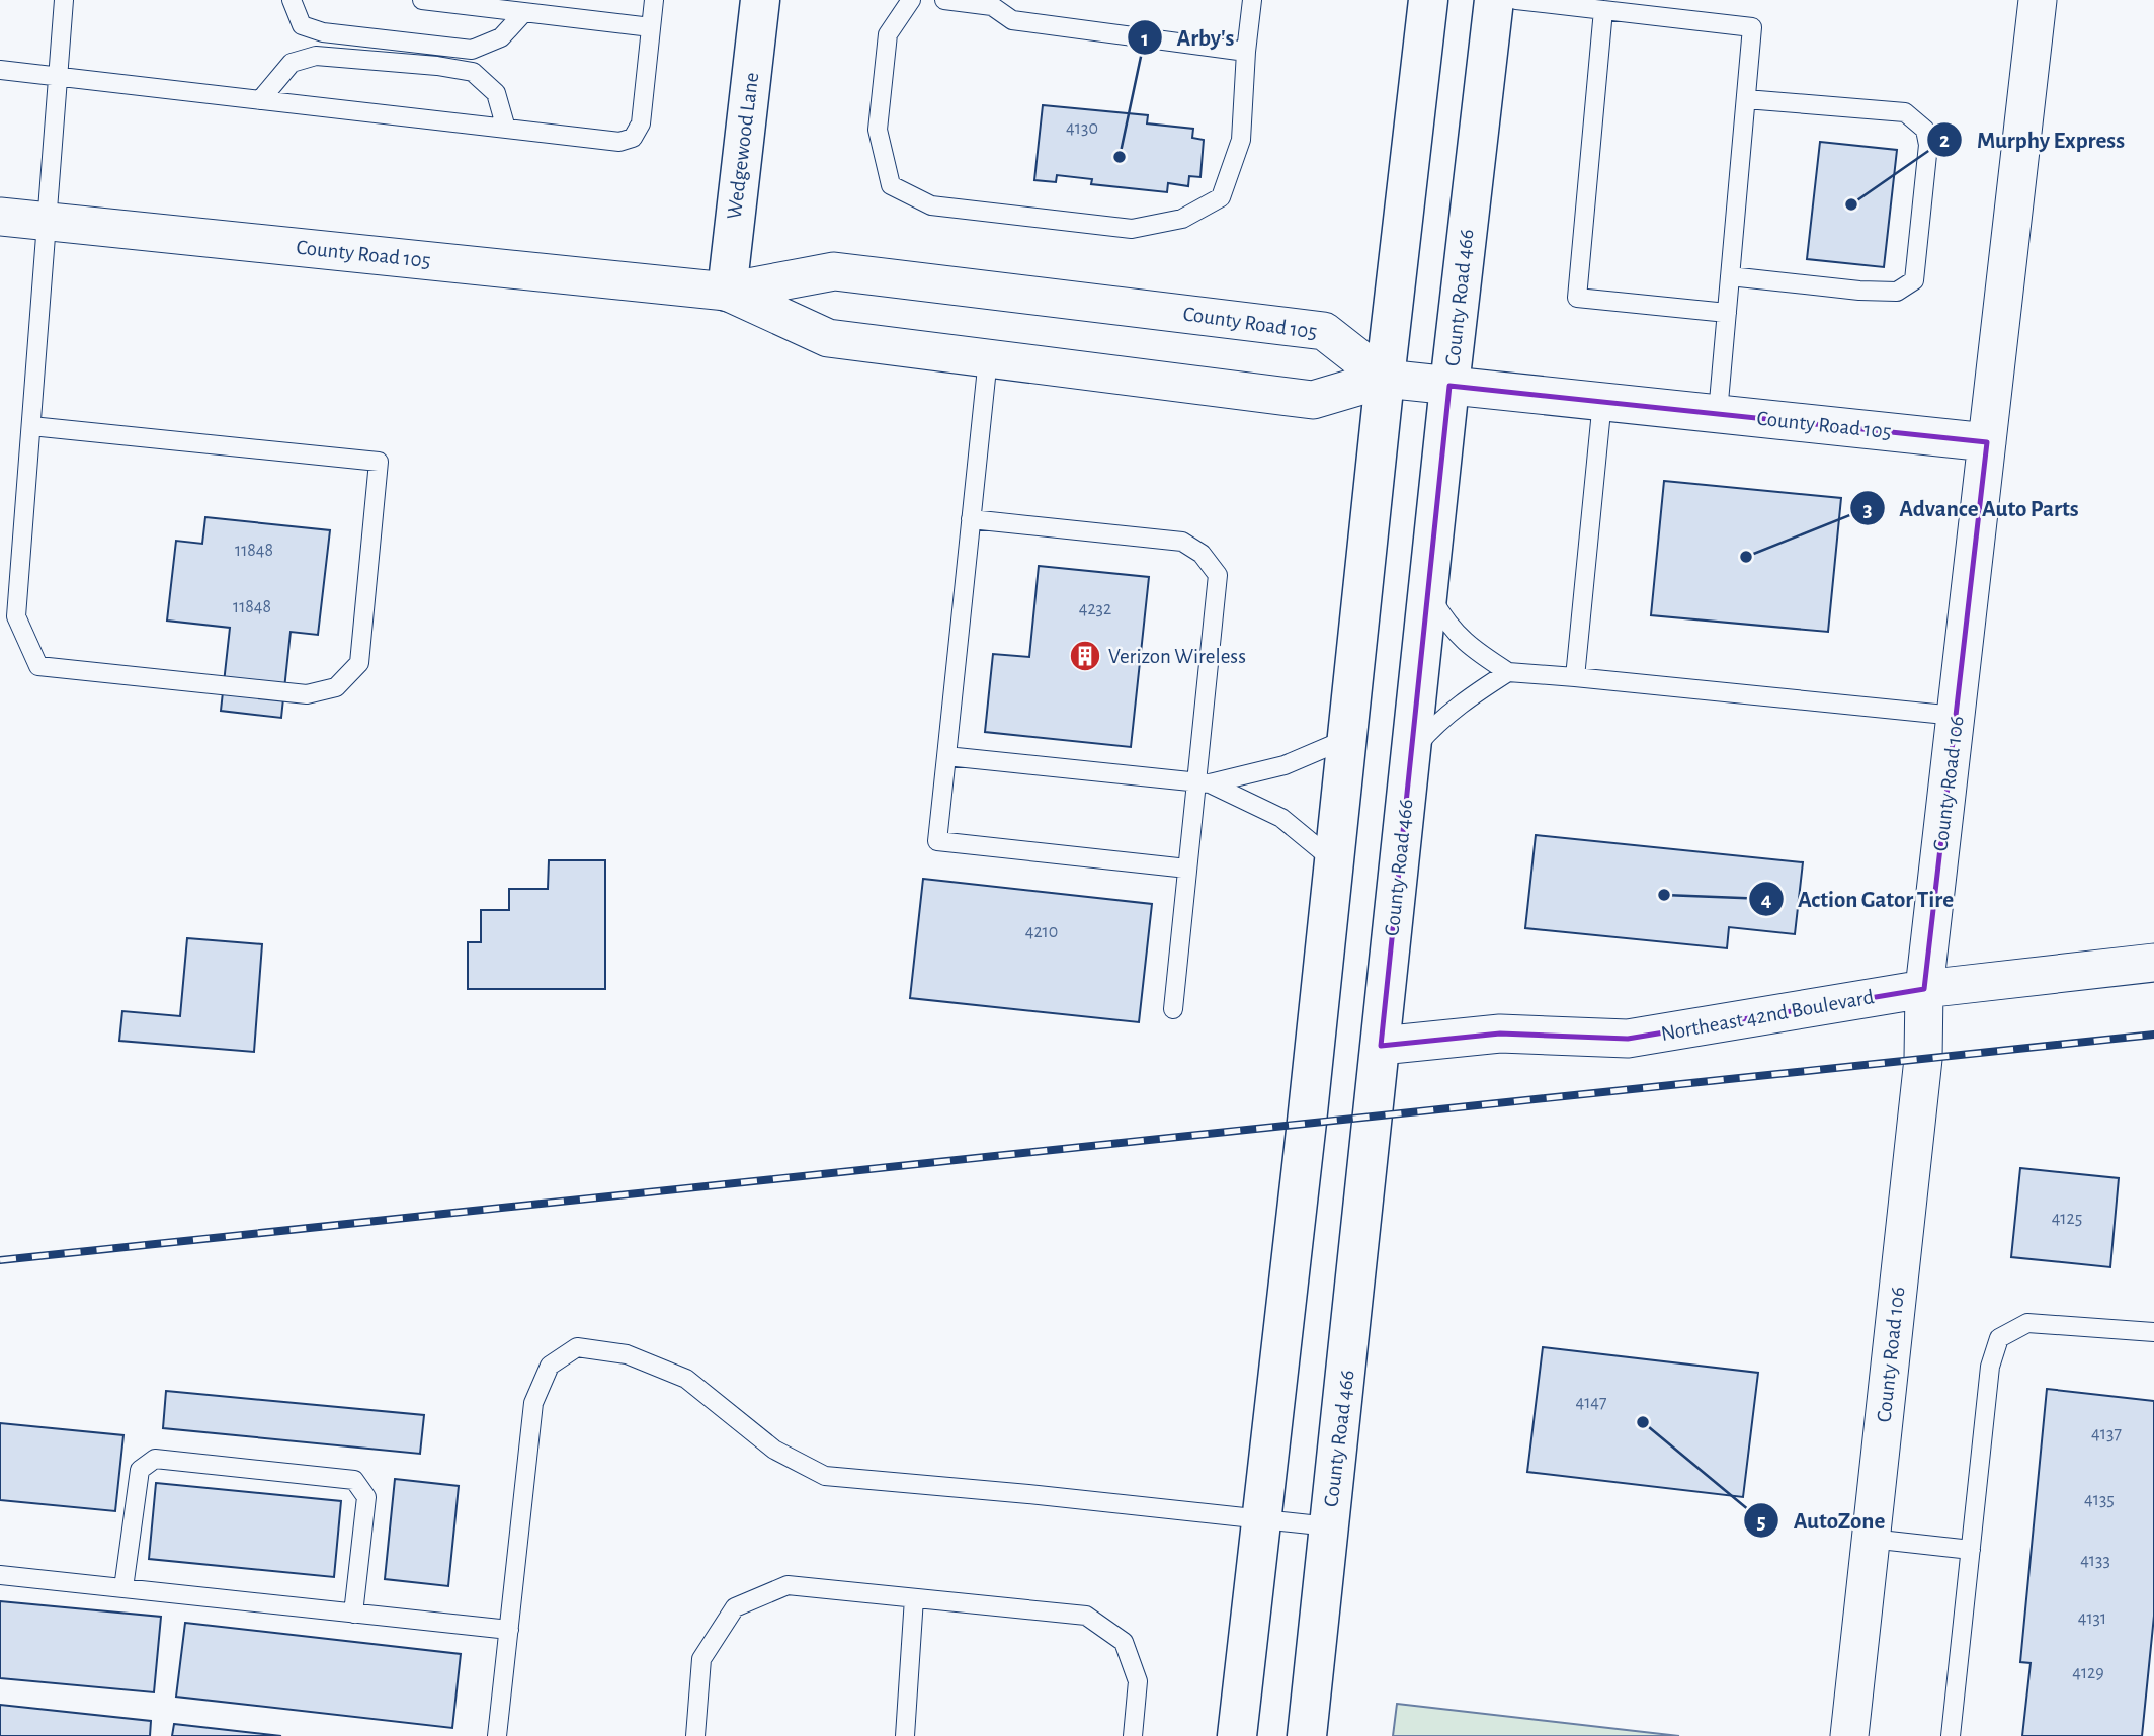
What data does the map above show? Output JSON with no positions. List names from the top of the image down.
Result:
{
  "streets": {
    "main road": ["Wedgewood Lane", "County Road 466"],
    "street": ["County Road 105", "County Road 106", "Northeast 42nd Boulevard"]
  },
  "crossings": [
    ["Wedgewood Lane", "County Road 105"],
    ["County Road 105", "County Road 466"],
    ["County Road 105", "County Road 106"],
    ["County Road 466", "Northeast 42nd Boulevard"],
    ["County Road 106", "Northeast 42nd Boulevard"]
  ],
  "places": {
    "other": [
      "Arby's",
      "Murphy Express",
      "Advance Auto Parts",
      "Action Gator Tire",
      "AutoZone"
    ],
    "building": ["Verizon Wireless"]
  },
  "house_numbers": [
    "4130",
    "11848",
    "11848",
    "4232",
    "4210",
    "4125",
    "4147",
    "4137",
    "4135",
    "4133",
    "4131",
    "4129"
  ]
}
